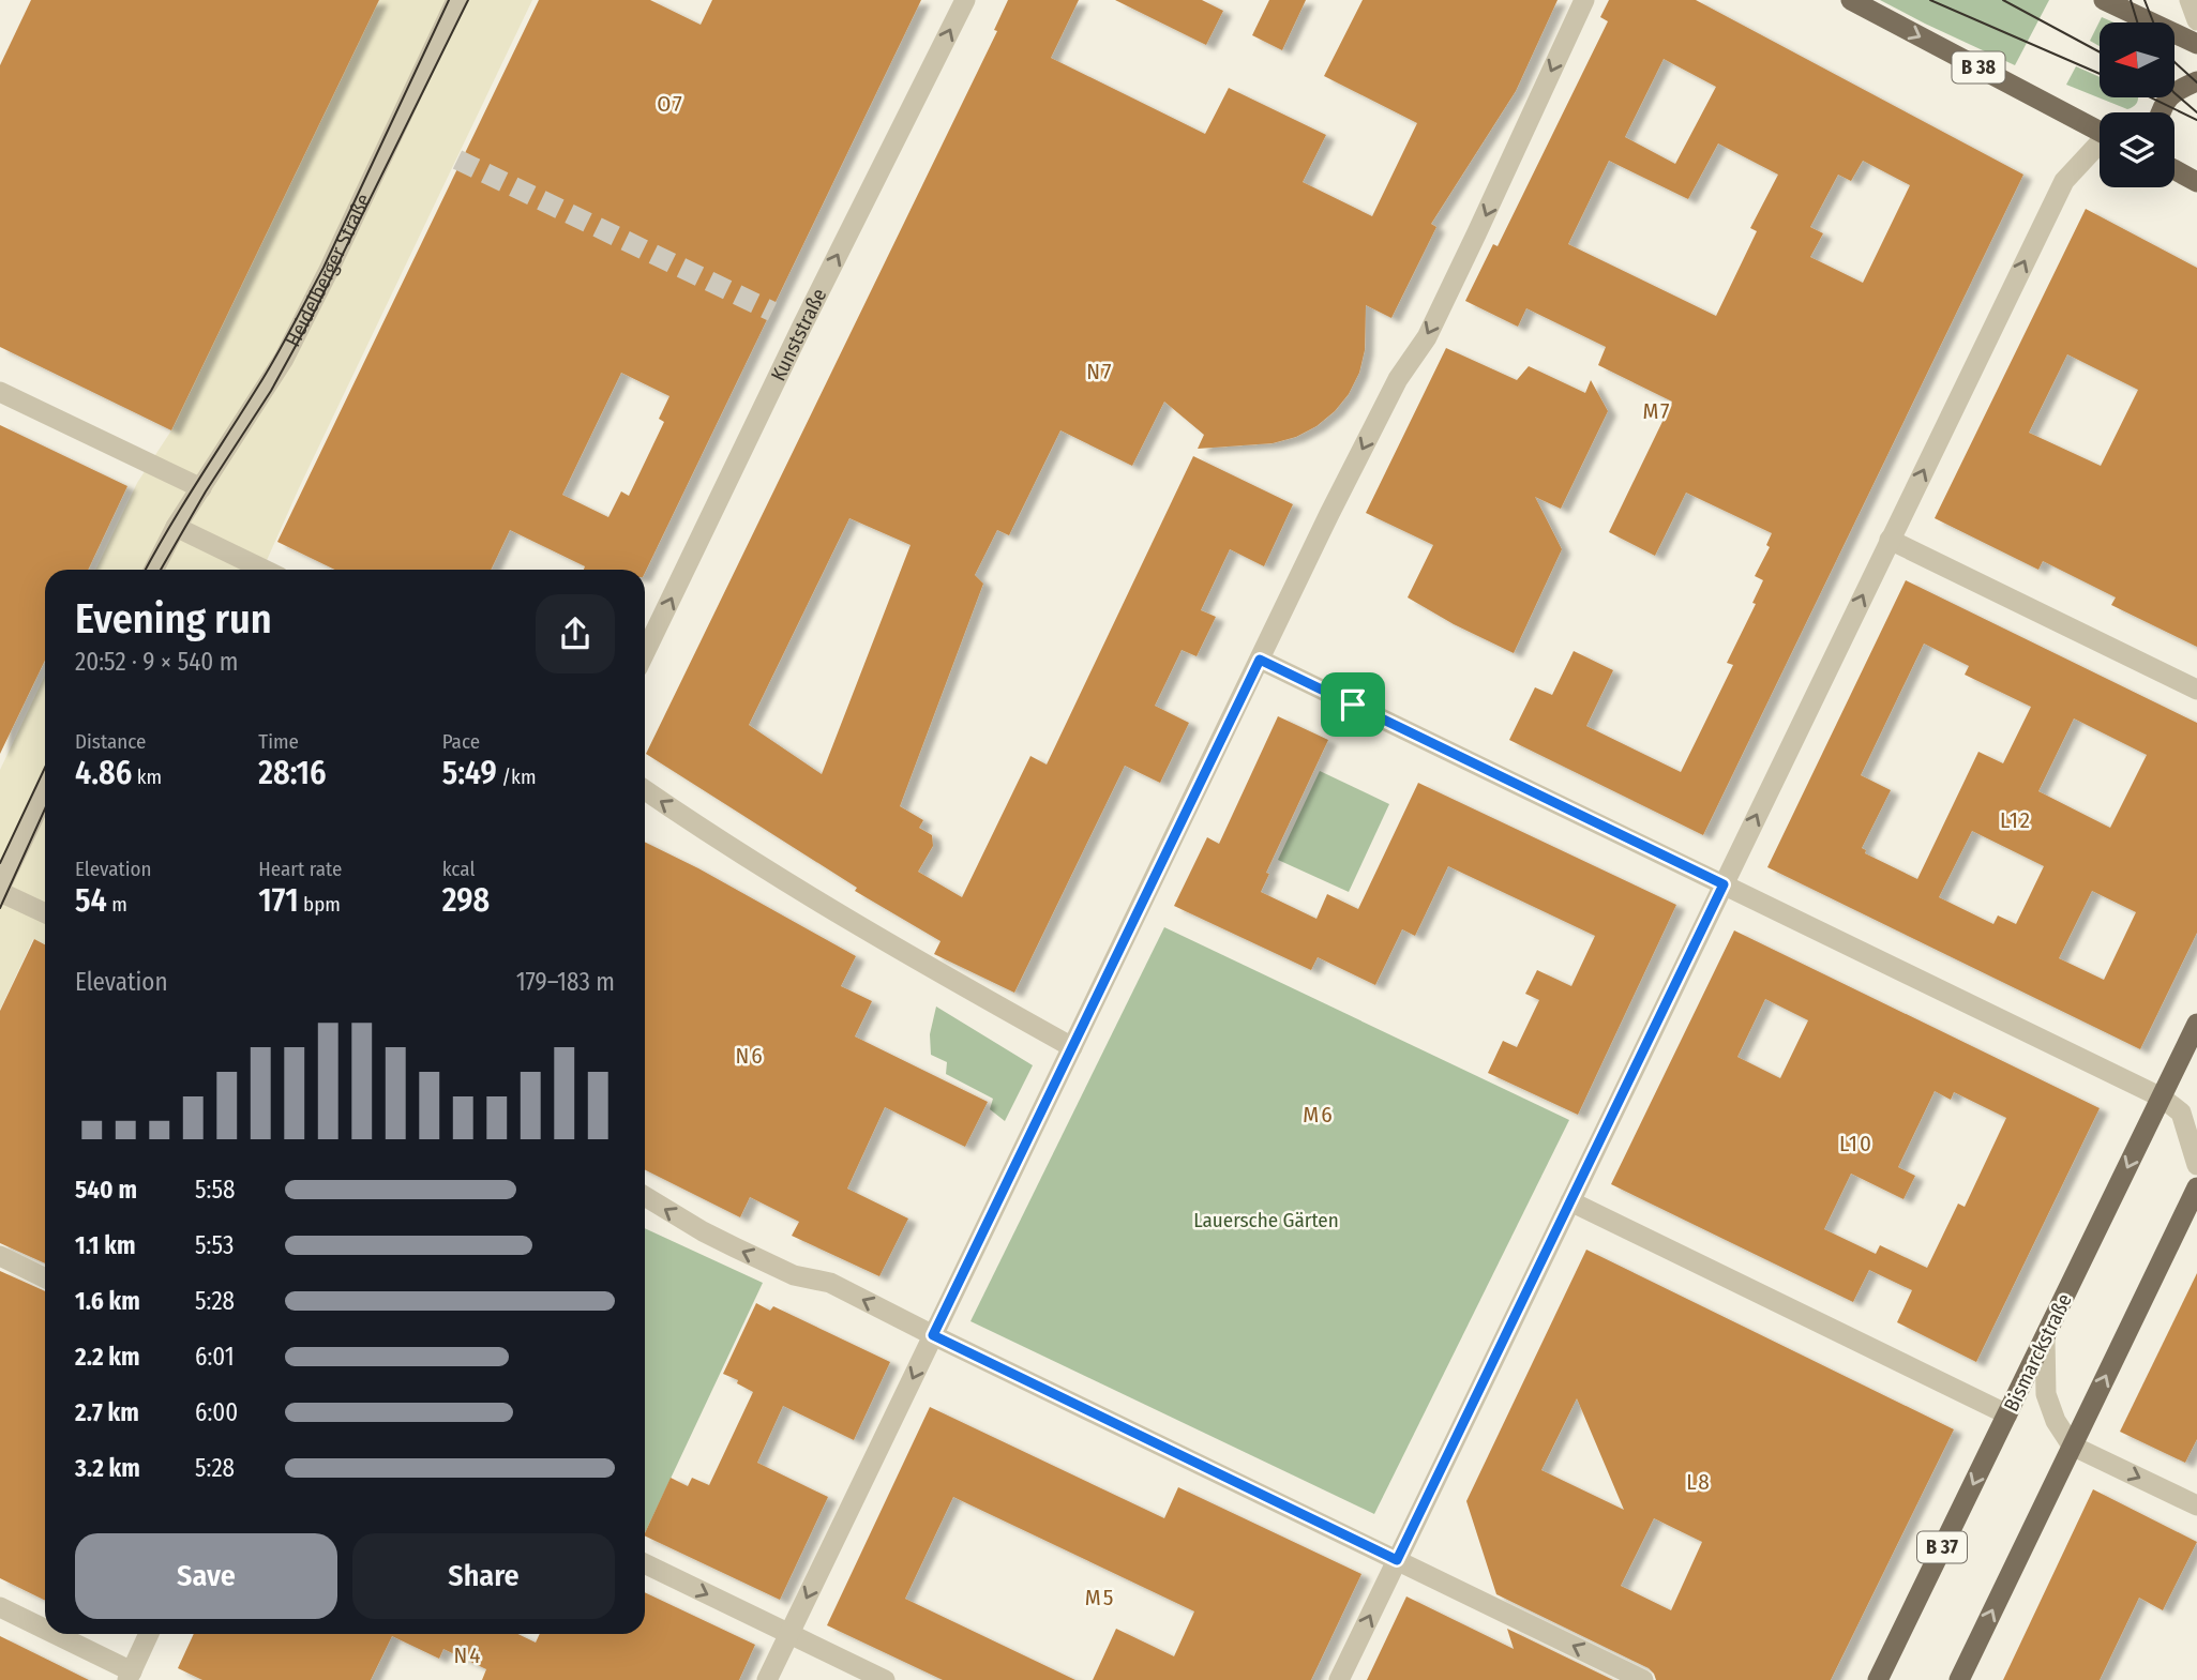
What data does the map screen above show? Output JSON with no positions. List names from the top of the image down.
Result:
{
  "streets": {
    "main road": ["B 38", "Bismarckstraße", "B 37"],
    "street": ["Heidelberger Straße", "Kunststraße"]
  },
  "one_way": ["Kunststraße"],
  "districts": [
    "O7",
    "N7",
    "M7",
    "L12",
    "N6",
    "M6",
    "L10",
    "L8",
    "M5",
    "N4"
  ],
  "parks": ["Lauersche Gärten"],
  "north": "left",
  "page": {
    "heading": ["Evening run", "20:52 · 9 × 540 m"],
    "stats": [
      ["Distance", "4.86 km"],
      ["Time", "28:16"],
      ["Pace", "5:49 /km"],
      ["Elevation", "54 m"],
      ["Heart rate", "171 bpm"],
      ["kcal", "298"]
    ],
    "chart": ["Elevation", "179–183 m"],
    "list": [
      {
        "name": "540 m",
        "note": "5:58"
      },
      {
        "name": "1.1 km",
        "note": "5:53"
      },
      {
        "name": "1.6 km",
        "note": "5:28"
      },
      {
        "name": "2.2 km",
        "note": "6:01"
      },
      {
        "name": "2.7 km",
        "note": "6:00"
      },
      {
        "name": "3.2 km",
        "note": "5:28"
      }
    ],
    "buttons": ["Save", "Share"]
  }
}
